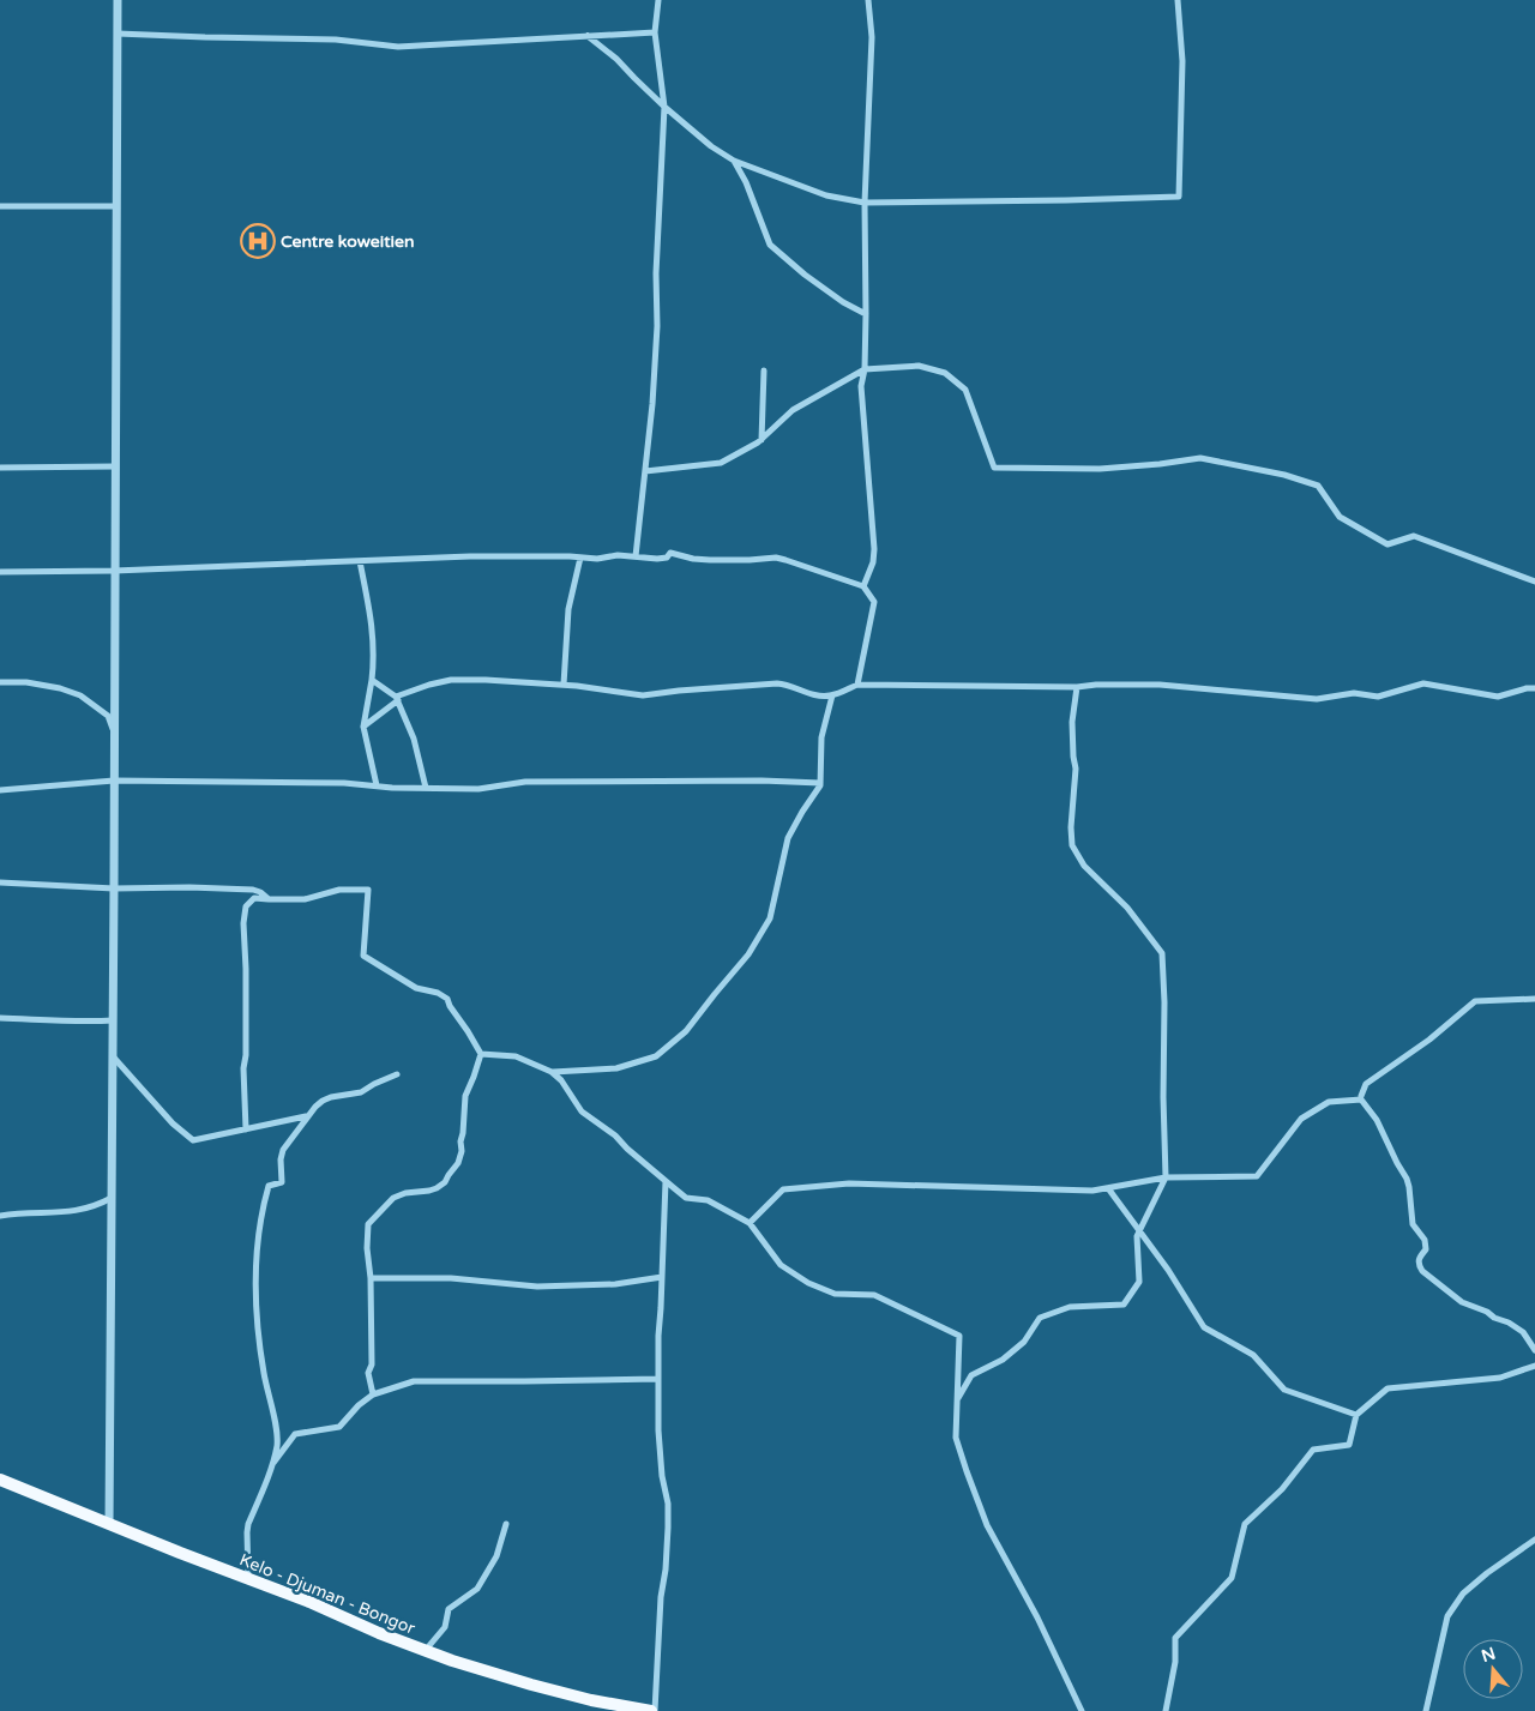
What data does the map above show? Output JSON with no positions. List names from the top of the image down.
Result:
{
  "streets": {
    "highway": ["Kelo - Djuman - Bongor"]
  },
  "places": {
    "hospital": ["Centre koweitien"]
  },
  "north": "top"
}
